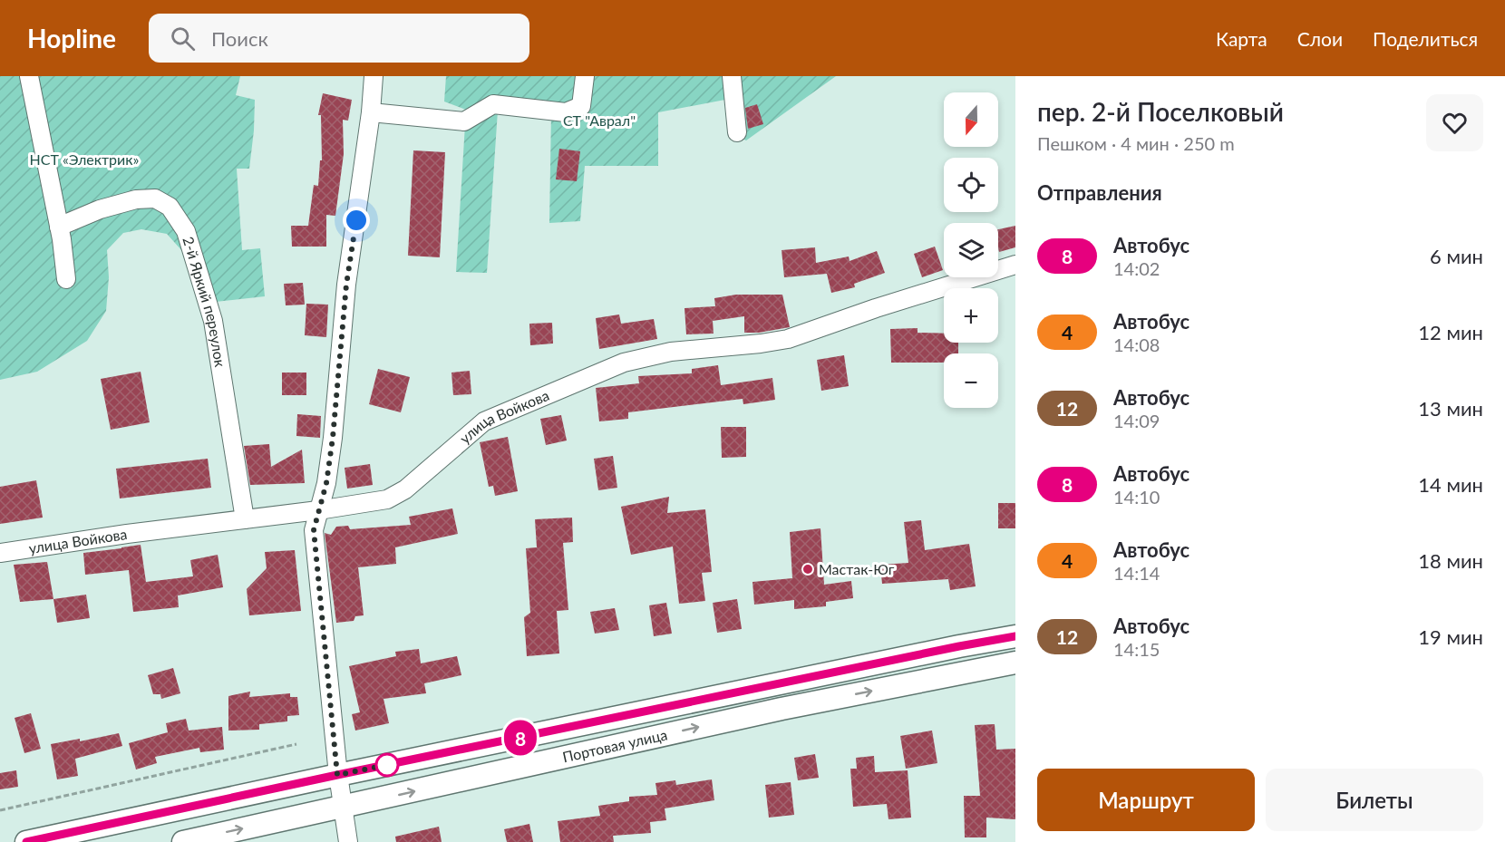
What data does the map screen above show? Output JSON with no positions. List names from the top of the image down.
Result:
{
  "streets": {
    "main road": ["Портовая улица"],
    "street": ["2-й Яркий переулок", "улица Войкова"]
  },
  "crossings": [
    ["2-й Яркий переулок", "улица Войкова"]
  ],
  "parks": ["СТ \"Аврал\"", "НСТ «Электрик»"],
  "places": ["Мастак-Юг"],
  "lines": ["bus line 8"],
  "north": "bottom",
  "page": {
    "header": "Hopline",
    "search": "Поиск",
    "nav": ["Карта", "Слои", "Поделиться"],
    "on_map": "8",
    "heading": [
      ["пер. 2-й Поселковый", "Пешком · 4 мин · 250 m"],
      "Отправления"
    ],
    "map_buttons": ["+", "−"],
    "list": [
      {
        "mark": "8",
        "name": "Автобус",
        "note": "14:02",
        "value": "6 мин"
      },
      {
        "mark": "4",
        "name": "Автобус",
        "note": "14:08",
        "value": "12 мин"
      },
      {
        "mark": "12",
        "name": "Автобус",
        "note": "14:09",
        "value": "13 мин"
      },
      {
        "mark": "8",
        "name": "Автобус",
        "note": "14:10",
        "value": "14 мин"
      },
      {
        "mark": "4",
        "name": "Автобус",
        "note": "14:14",
        "value": "18 мин"
      },
      {
        "mark": "12",
        "name": "Автобус",
        "note": "14:15",
        "value": "19 мин"
      }
    ],
    "buttons": ["Маршрут", "Билеты"]
  }
}
